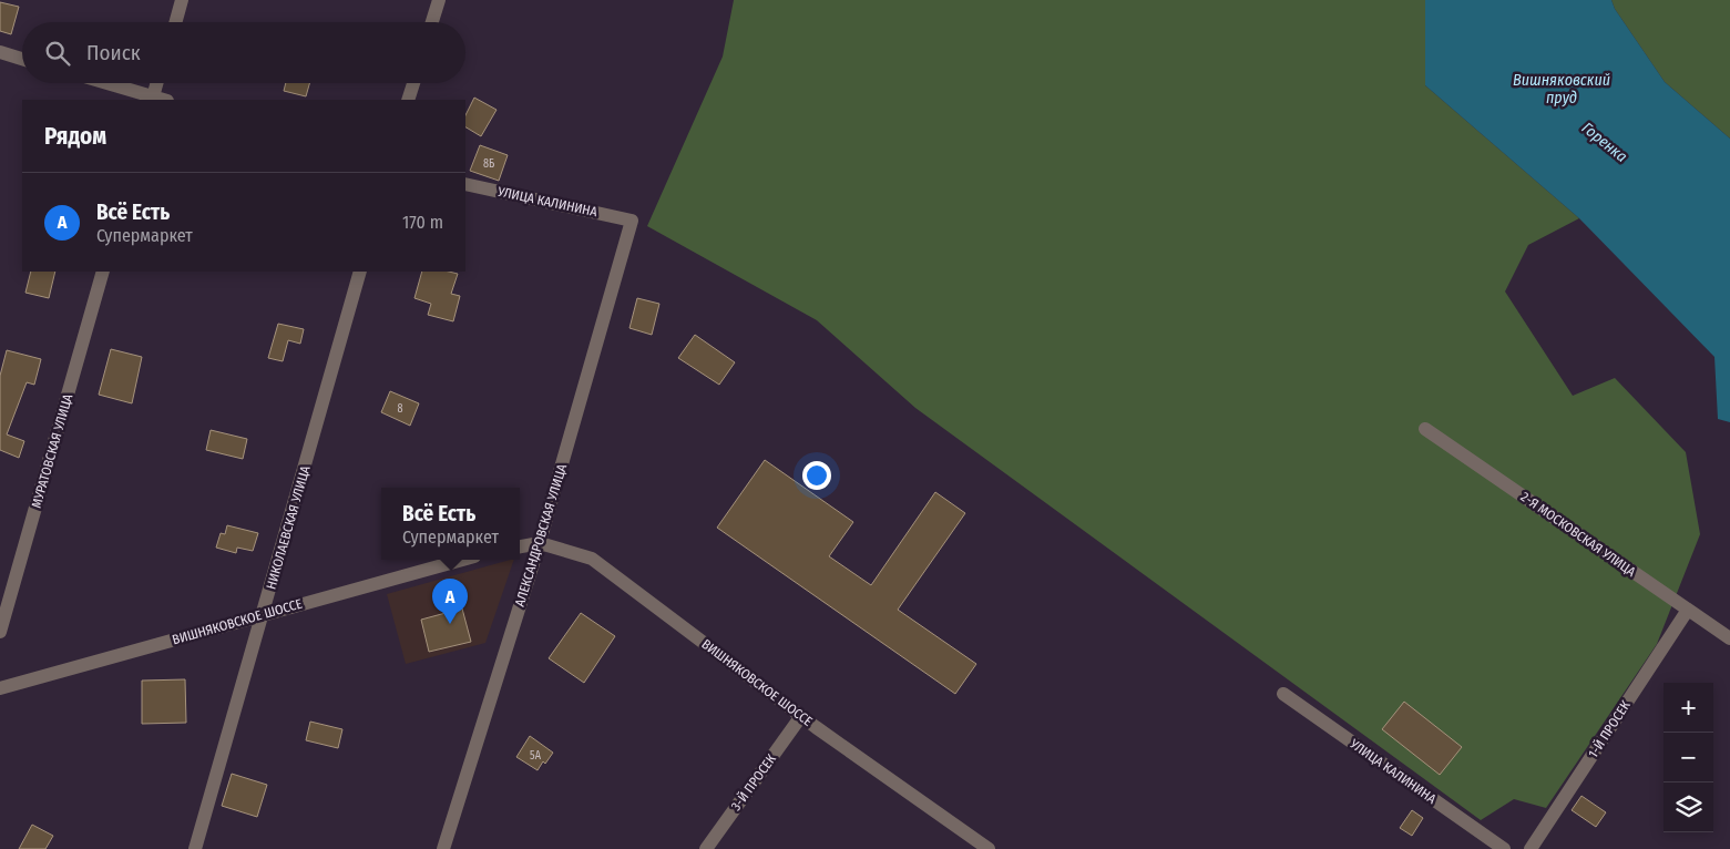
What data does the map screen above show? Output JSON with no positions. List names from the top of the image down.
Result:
{
  "streets": {
    "street": [
      "УЛИЦА КАЛИНИНА",
      "МУРАТОВСКАЯ УЛИЦА",
      "НИКОЛАЕВСКАЯ УЛИЦА",
      "2-Я МОСКОВСКАЯ УЛИЦА",
      "АЛЕКСАНДРОВСКАЯ УЛИЦА",
      "ВИШНЯКОВСКОЕ ШОССЕ",
      "1-Й ПРОСЕК",
      "3-Й ПРОСЕК"
    ]
  },
  "crossings": [
    ["УЛИЦА КАЛИНИНА", "АЛЕКСАНДРОВСКАЯ УЛИЦА"],
    ["НИКОЛАЕВСКАЯ УЛИЦА", "ВИШНЯКОВСКОЕ ШОССЕ"],
    ["2-Я МОСКОВСКАЯ УЛИЦА", "1-Й ПРОСЕК"],
    ["АЛЕКСАНДРОВСКАЯ УЛИЦА", "ВИШНЯКОВСКОЕ ШОССЕ"],
    ["ВИШНЯКОВСКОЕ ШОССЕ", "3-Й ПРОСЕК"]
  ],
  "water": ["Вишняковский пруд", "Горенка"],
  "house_numbers": ["8Б", "8", "5А"],
  "page": {
    "search": "Поиск",
    "heading": "Рядом",
    "list": [
      {
        "mark": "A",
        "name": "Всё Есть",
        "note": "Супермаркет",
        "value": "170 m"
      }
    ],
    "popup": ["Всё Есть", "Супермаркет"],
    "pins": "A",
    "map_buttons": ["+", "−"]
  }
}
